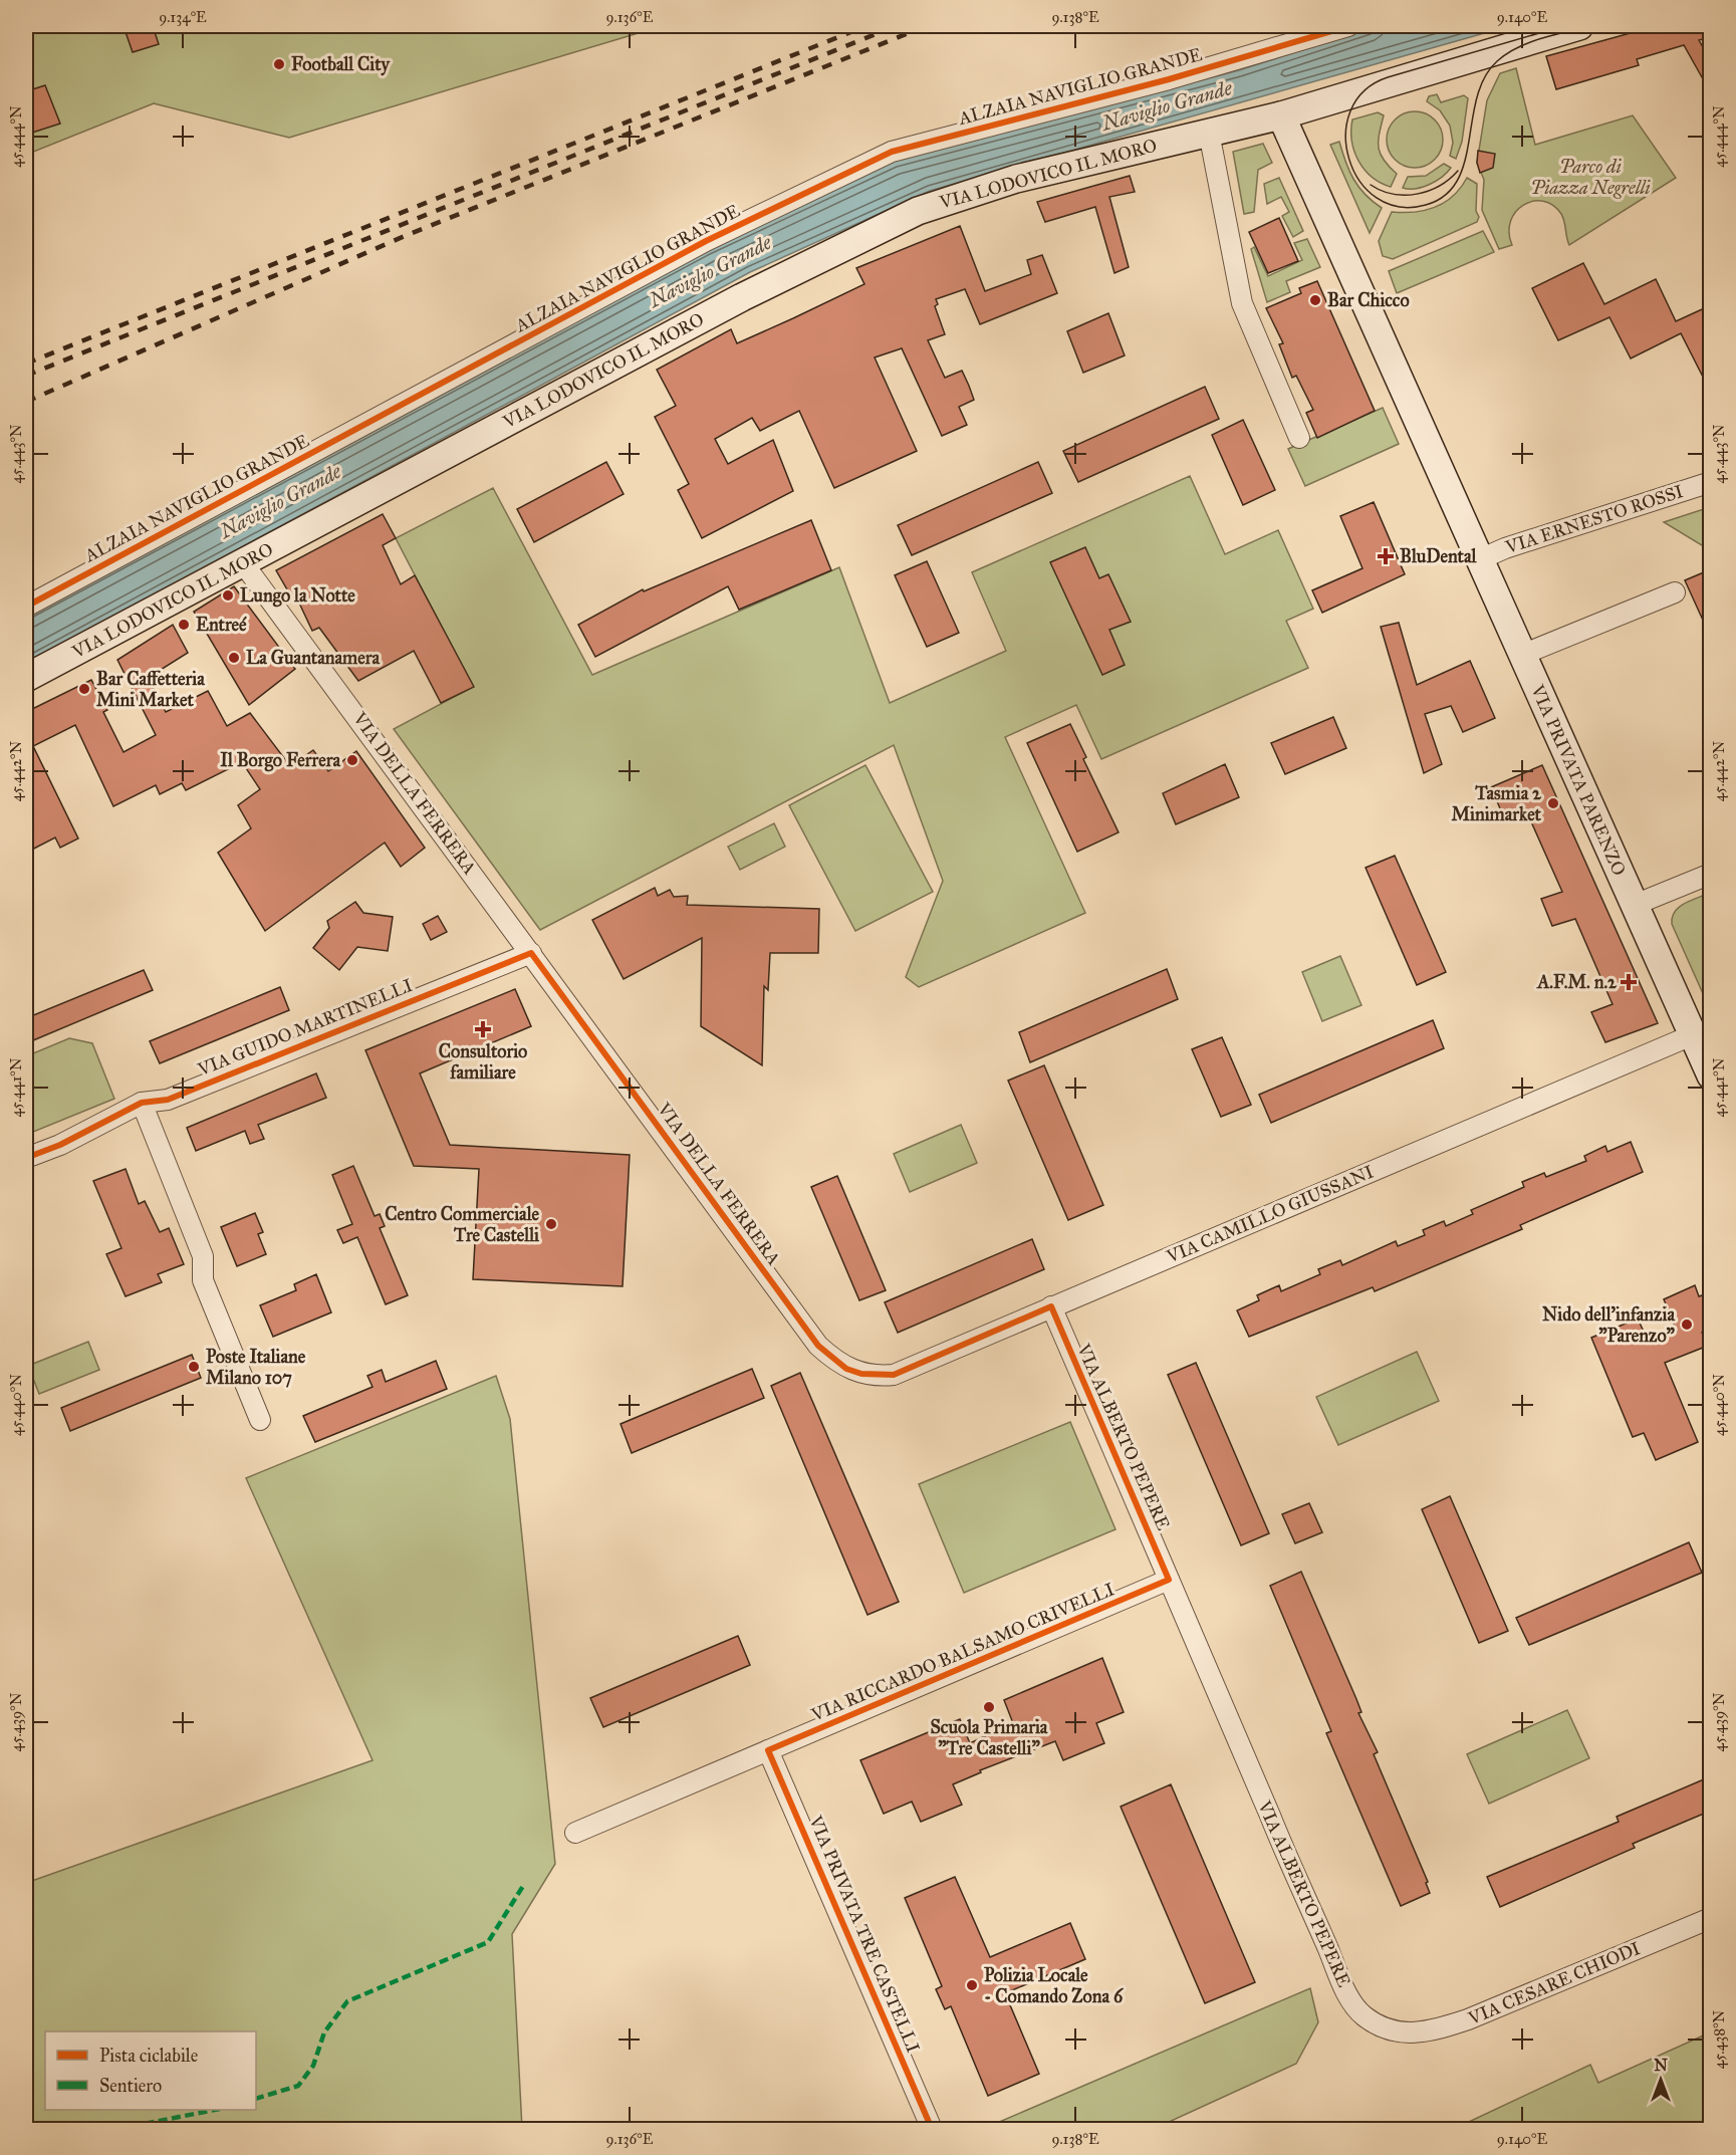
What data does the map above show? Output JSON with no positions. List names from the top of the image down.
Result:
{
  "streets": {
    "street": [
      "ALZAIA NAVIGLIO GRANDE",
      "VIA LODOVICO IL MORO",
      "VIA ERNESTO ROSSI",
      "VIA PRIVATA PARENZO",
      "VIA DELLA FERRERA",
      "VIA GUIDO MARTINELLI",
      "VIA CAMILLO GIUSSANI",
      "VIA ALBERTO PEPERE",
      "VIA RICCARDO BALSAMO CRIVELLI",
      "VIA PRIVATA TRE CASTELLI",
      "VIA CESARE CHIODI"
    ]
  },
  "crossings": [
    ["VIA LODOVICO IL MORO", "VIA PRIVATA PARENZO"],
    ["VIA LODOVICO IL MORO", "VIA DELLA FERRERA"],
    ["VIA ERNESTO ROSSI", "VIA PRIVATA PARENZO"],
    ["VIA PRIVATA PARENZO", "VIA CAMILLO GIUSSANI"],
    ["VIA DELLA FERRERA", "VIA GUIDO MARTINELLI"],
    ["VIA DELLA FERRERA", "VIA CAMILLO GIUSSANI"],
    ["VIA CAMILLO GIUSSANI", "VIA ALBERTO PEPERE"],
    ["VIA ALBERTO PEPERE", "VIA RICCARDO BALSAMO CRIVELLI"],
    ["VIA ALBERTO PEPERE", "VIA CESARE CHIODI"],
    ["VIA RICCARDO BALSAMO CRIVELLI", "VIA PRIVATA TRE CASTELLI"]
  ],
  "water": ["Naviglio Grande"],
  "parks": ["Parco di Piazza Negrelli"],
  "places": {
    "other": [
      "Football City",
      "Bar Chicco",
      "Lungo la Notte",
      "Entreé",
      "La Guantanamera",
      "Bar Caffetteria Mini Market",
      "Il Borgo Ferrera",
      "Tasmia 2 Minimarket",
      "Centro Commerciale Tre Castelli",
      "Nido dell'infanzia \"Parenzo\"",
      "Poste Italiane Milano 107",
      "Scuola Primaria \"Tre Castelli\"",
      "Polizia Locale - Comando Zona 6"
    ],
    "health": ["BluDental", "A.F.M. n.2", "Consultorio familiare"]
  },
  "legend": ["Pista ciclabile", "Sentiero"],
  "north": "top",
  "coordinates": [
    "9.134°E",
    "9.136°E",
    "9.138°E",
    "9.140°E",
    "45.444°N",
    "45.443°N",
    "45.442°N",
    "45.441°N",
    "45.440°N",
    "45.439°N",
    "45.438°N"
  ]
}
